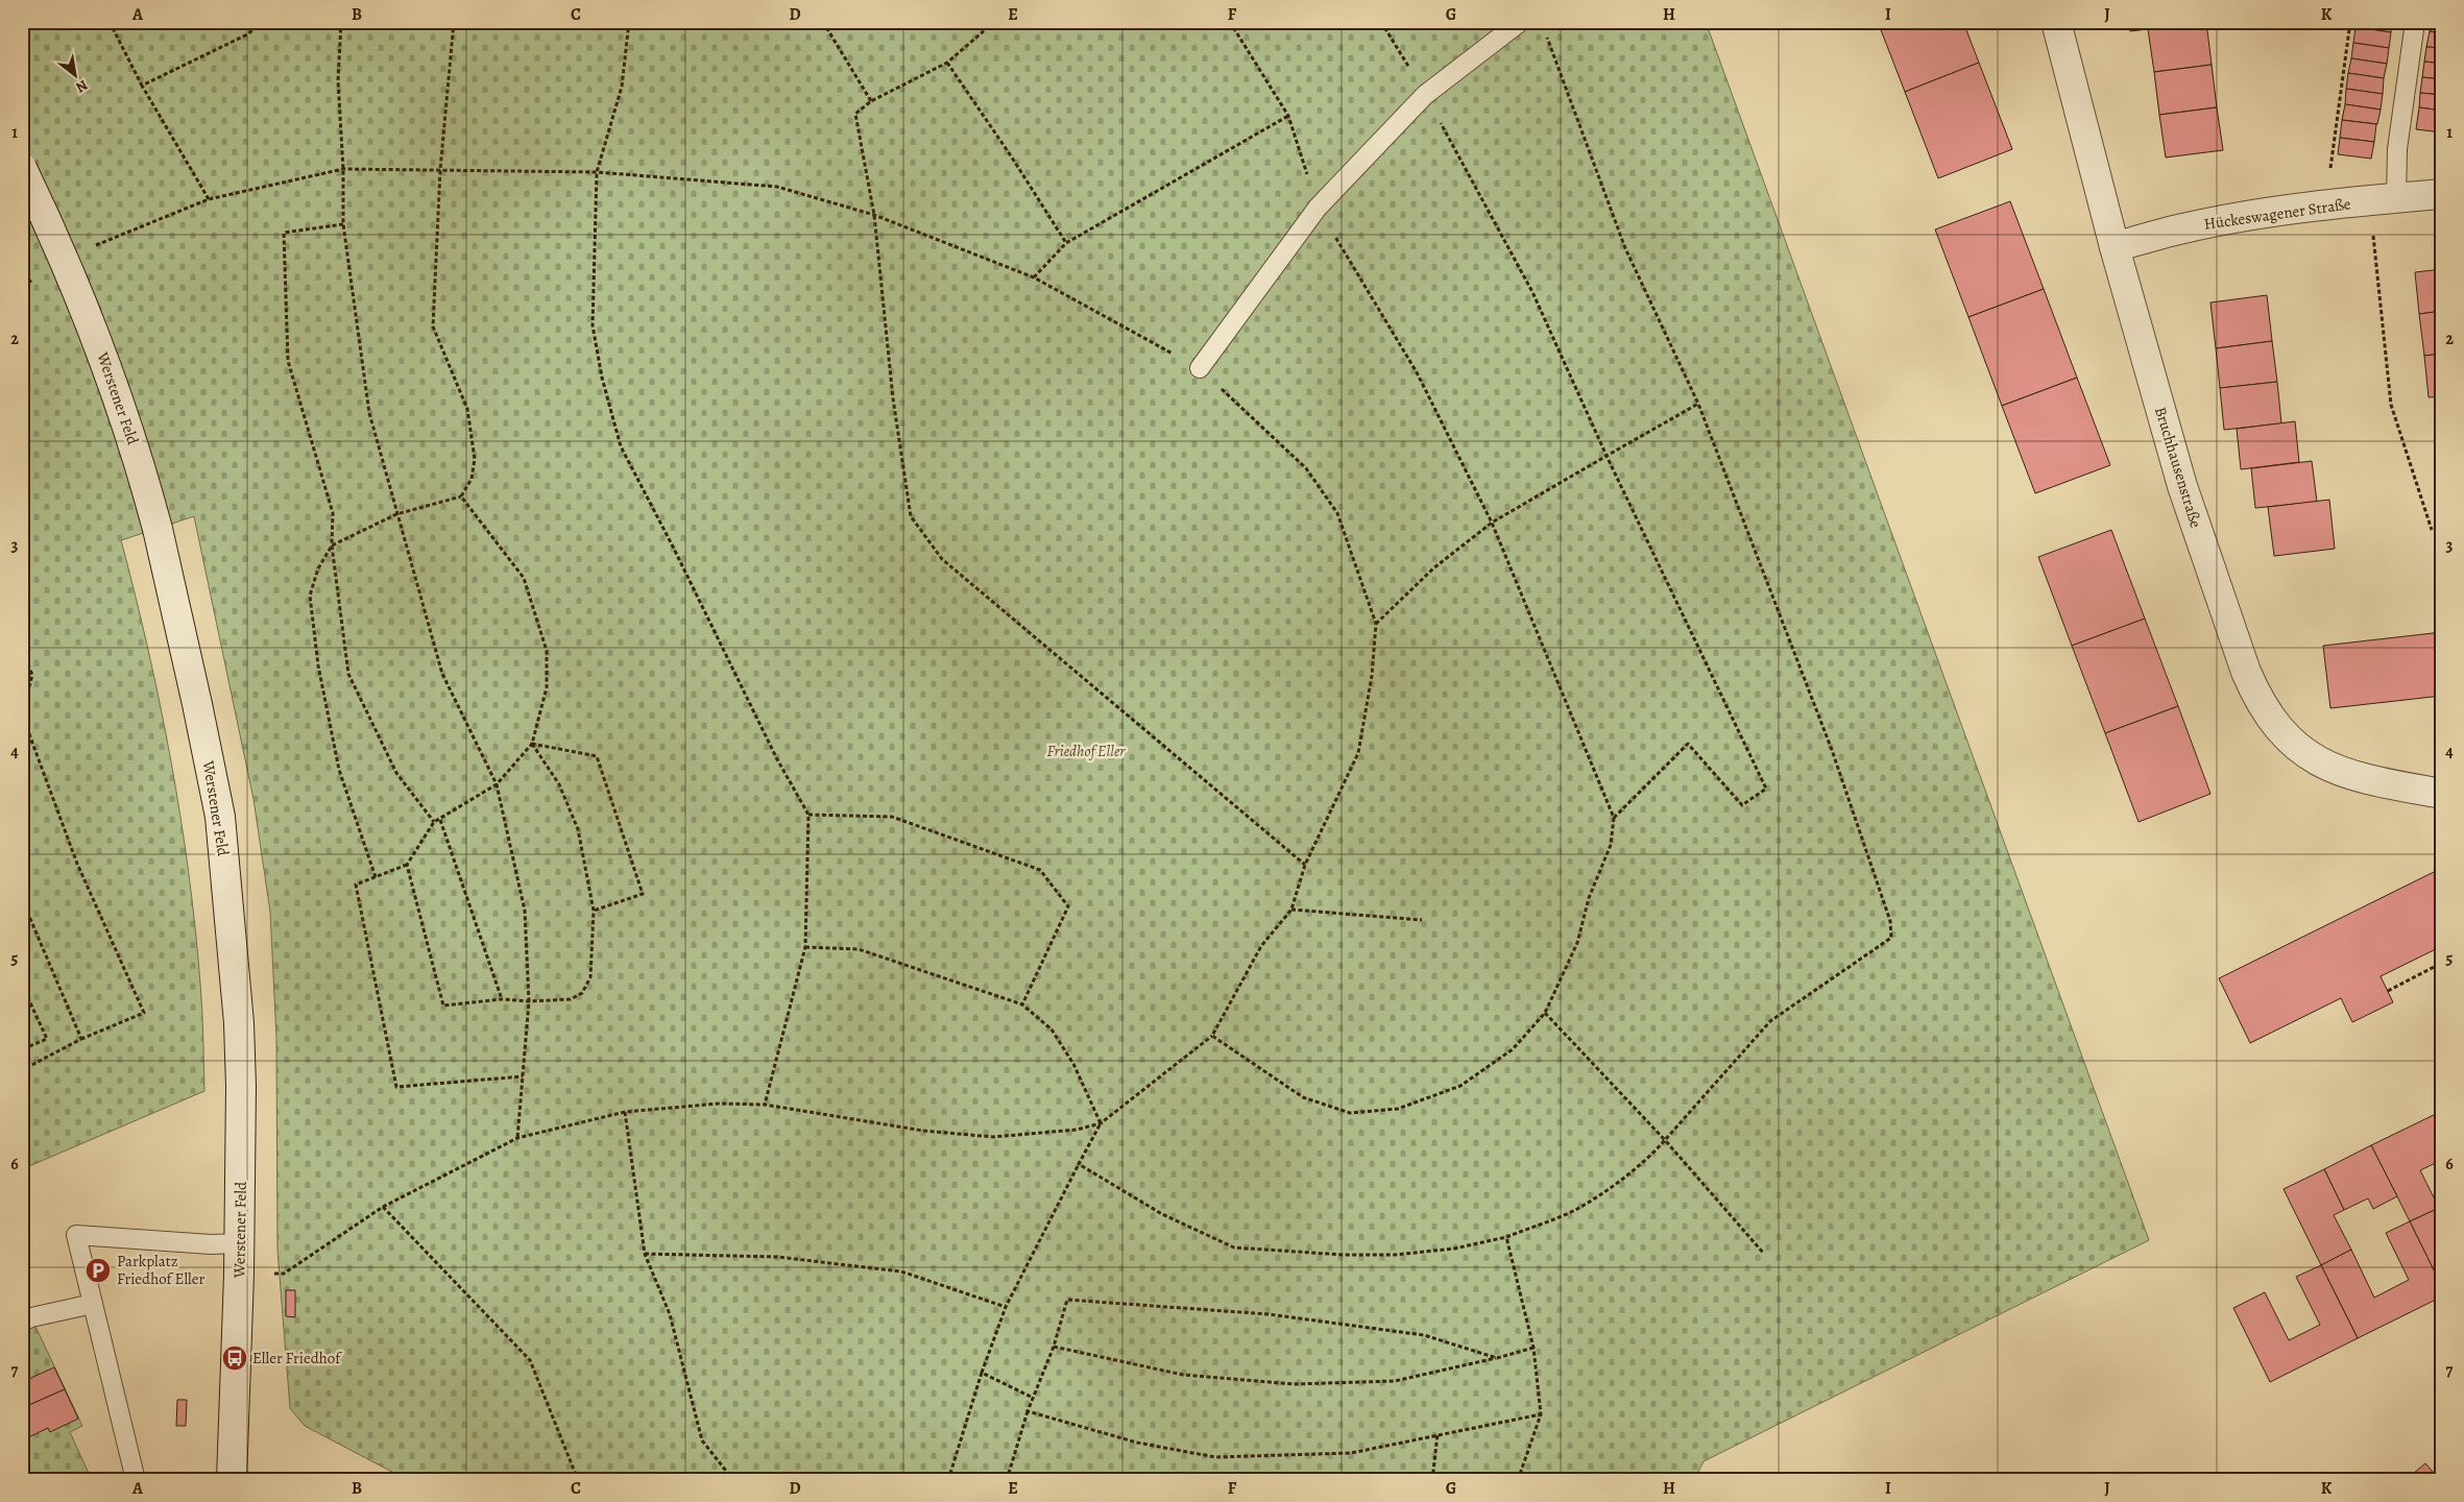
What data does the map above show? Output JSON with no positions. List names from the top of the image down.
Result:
{
  "streets": {
    "main road": ["Hückeswagener Straße", "Werstener Feld", "Bruchhausenstraße"]
  },
  "crossings": [
    ["Hückeswagener Straße", "Bruchhausenstraße"]
  ],
  "parks": ["Friedhof Eller"],
  "places": {
    "parking": ["Parkplatz Friedhof Eller"],
    "bus stop": ["Eller Friedhof"]
  },
  "north": "bottom right",
  "grid": {
    "columns": [
      "A",
      "B",
      "C",
      "D",
      "E",
      "F",
      "G",
      "H",
      "I",
      "J",
      "K"
    ],
    "rows": [
      "1",
      "2",
      "3",
      "4",
      "5",
      "6",
      "7"
    ]
  }
}
